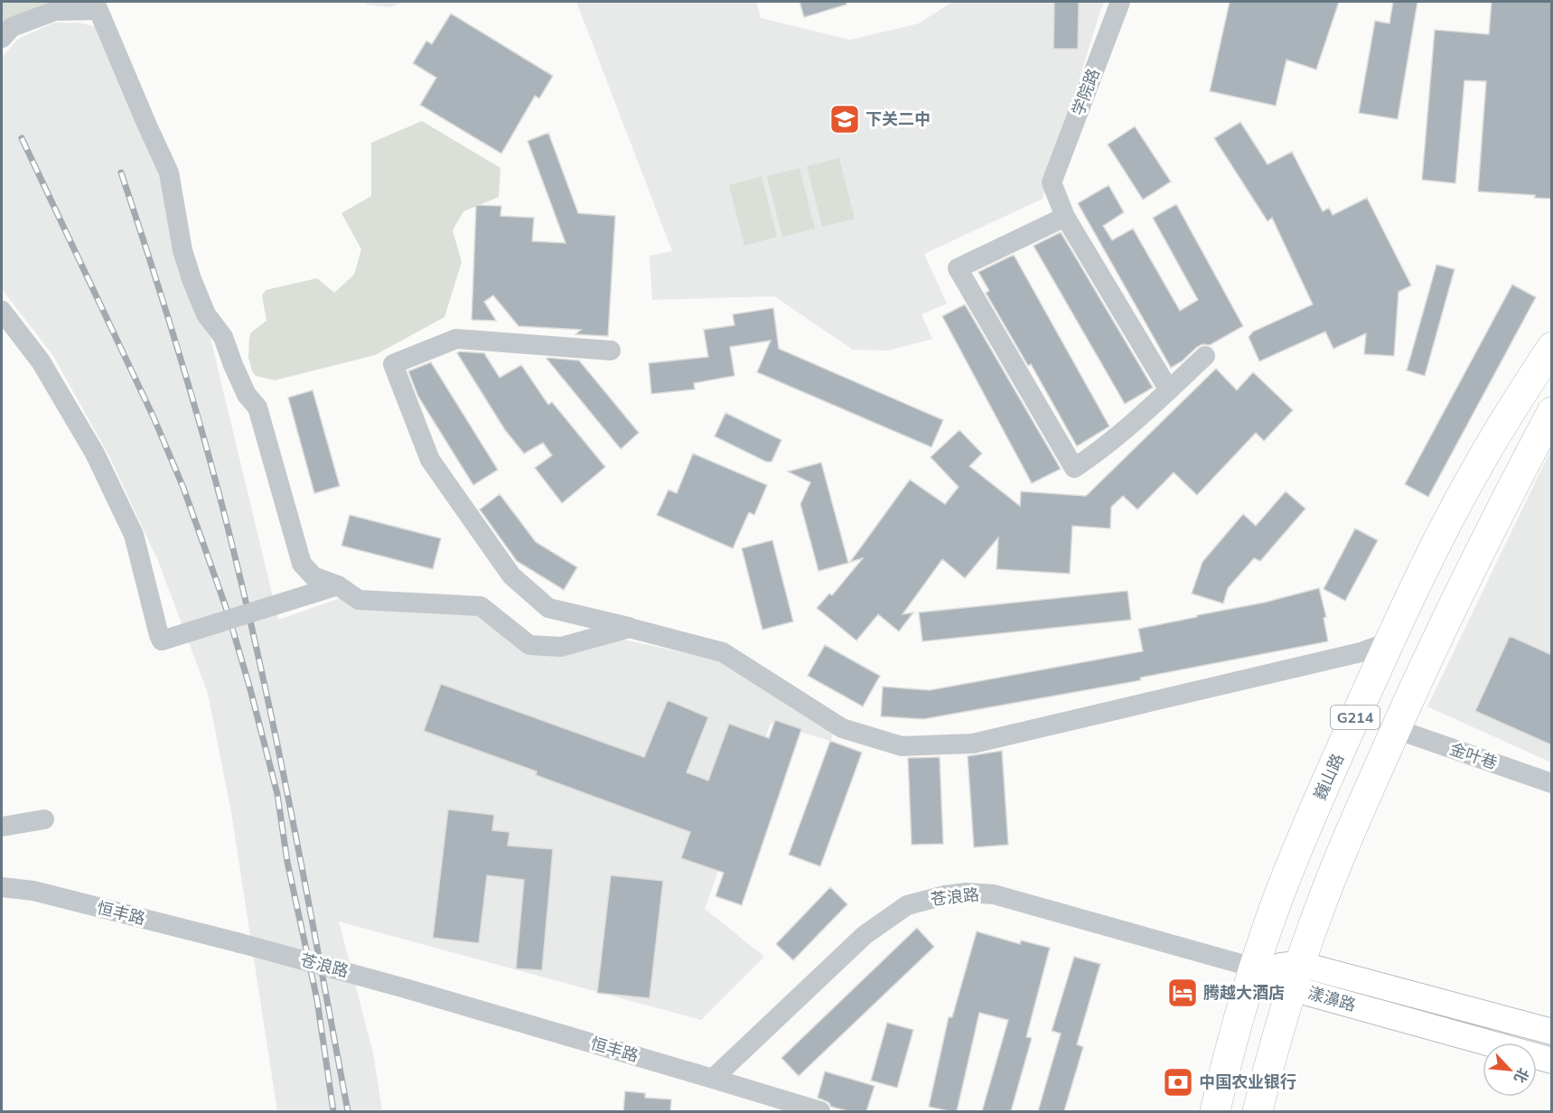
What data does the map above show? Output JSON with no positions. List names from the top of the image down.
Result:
{
  "streets": {
    "highway": ["G214", "巍山路"],
    "main road": ["漾濞路"],
    "street": [
      "学院路",
      "金叶巷",
      "苍浪路",
      "恒丰路"
    ]
  },
  "crossings": [
    ["G214", "金叶巷"],
    ["G214", "漾濞路"],
    ["巍山路", "苍浪路"],
    ["巍山路", "漾濞路"],
    ["苍浪路", "恒丰路"],
    ["苍浪路", "漾濞路"]
  ],
  "places": {
    "school or university": ["下关二中"],
    "hotel": ["腾越大酒店"],
    "bank": ["中国农业银行"]
  },
  "north": "bottom right"
}
